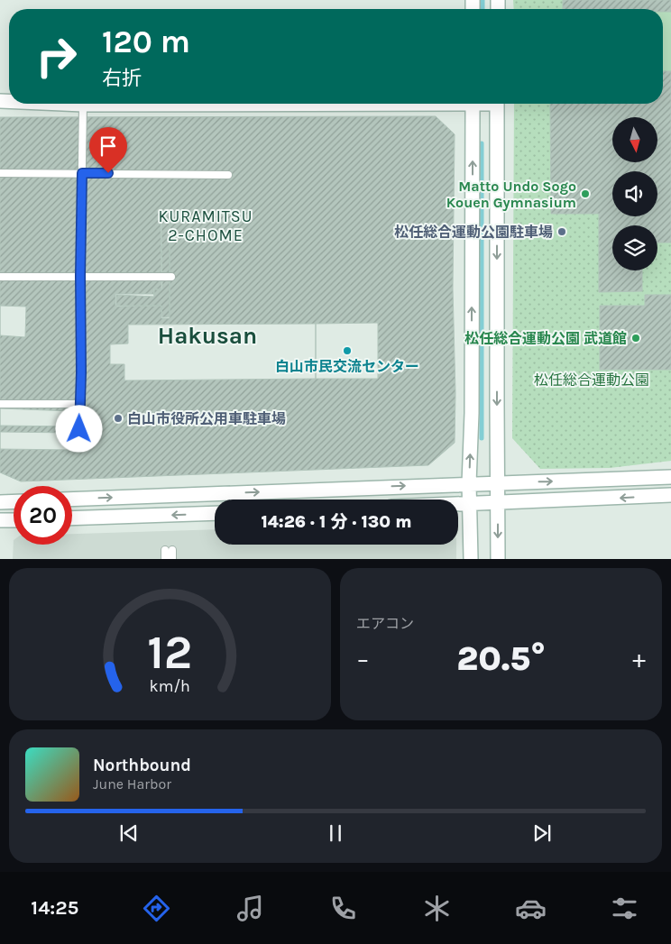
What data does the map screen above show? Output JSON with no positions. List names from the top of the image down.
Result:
{
  "districts": ["KURAMITSU 2-CHOME", "Hakusan"],
  "parks": ["松任総合運動公園"],
  "places": [
    "Matto Undo Sogo Kouen Gymnasium",
    "松任総合運動公園駐車場",
    "松任総合運動公園 武道館",
    "白山市民交流センター",
    "白山市役所公用車駐車場"
  ],
  "north": "bottom",
  "page": {
    "turn": ["120 m", "右折"],
    "limit": "20",
    "trip": "14:26 · 1 分 · 130 m",
    "tile": "エアコン",
    "heat": ["−", "20.5°", "+"],
    "song": ["Northbound", "June Harbor"],
    "tabs": "14:25",
    "gauge": ["12", "km/h"]
  }
}
